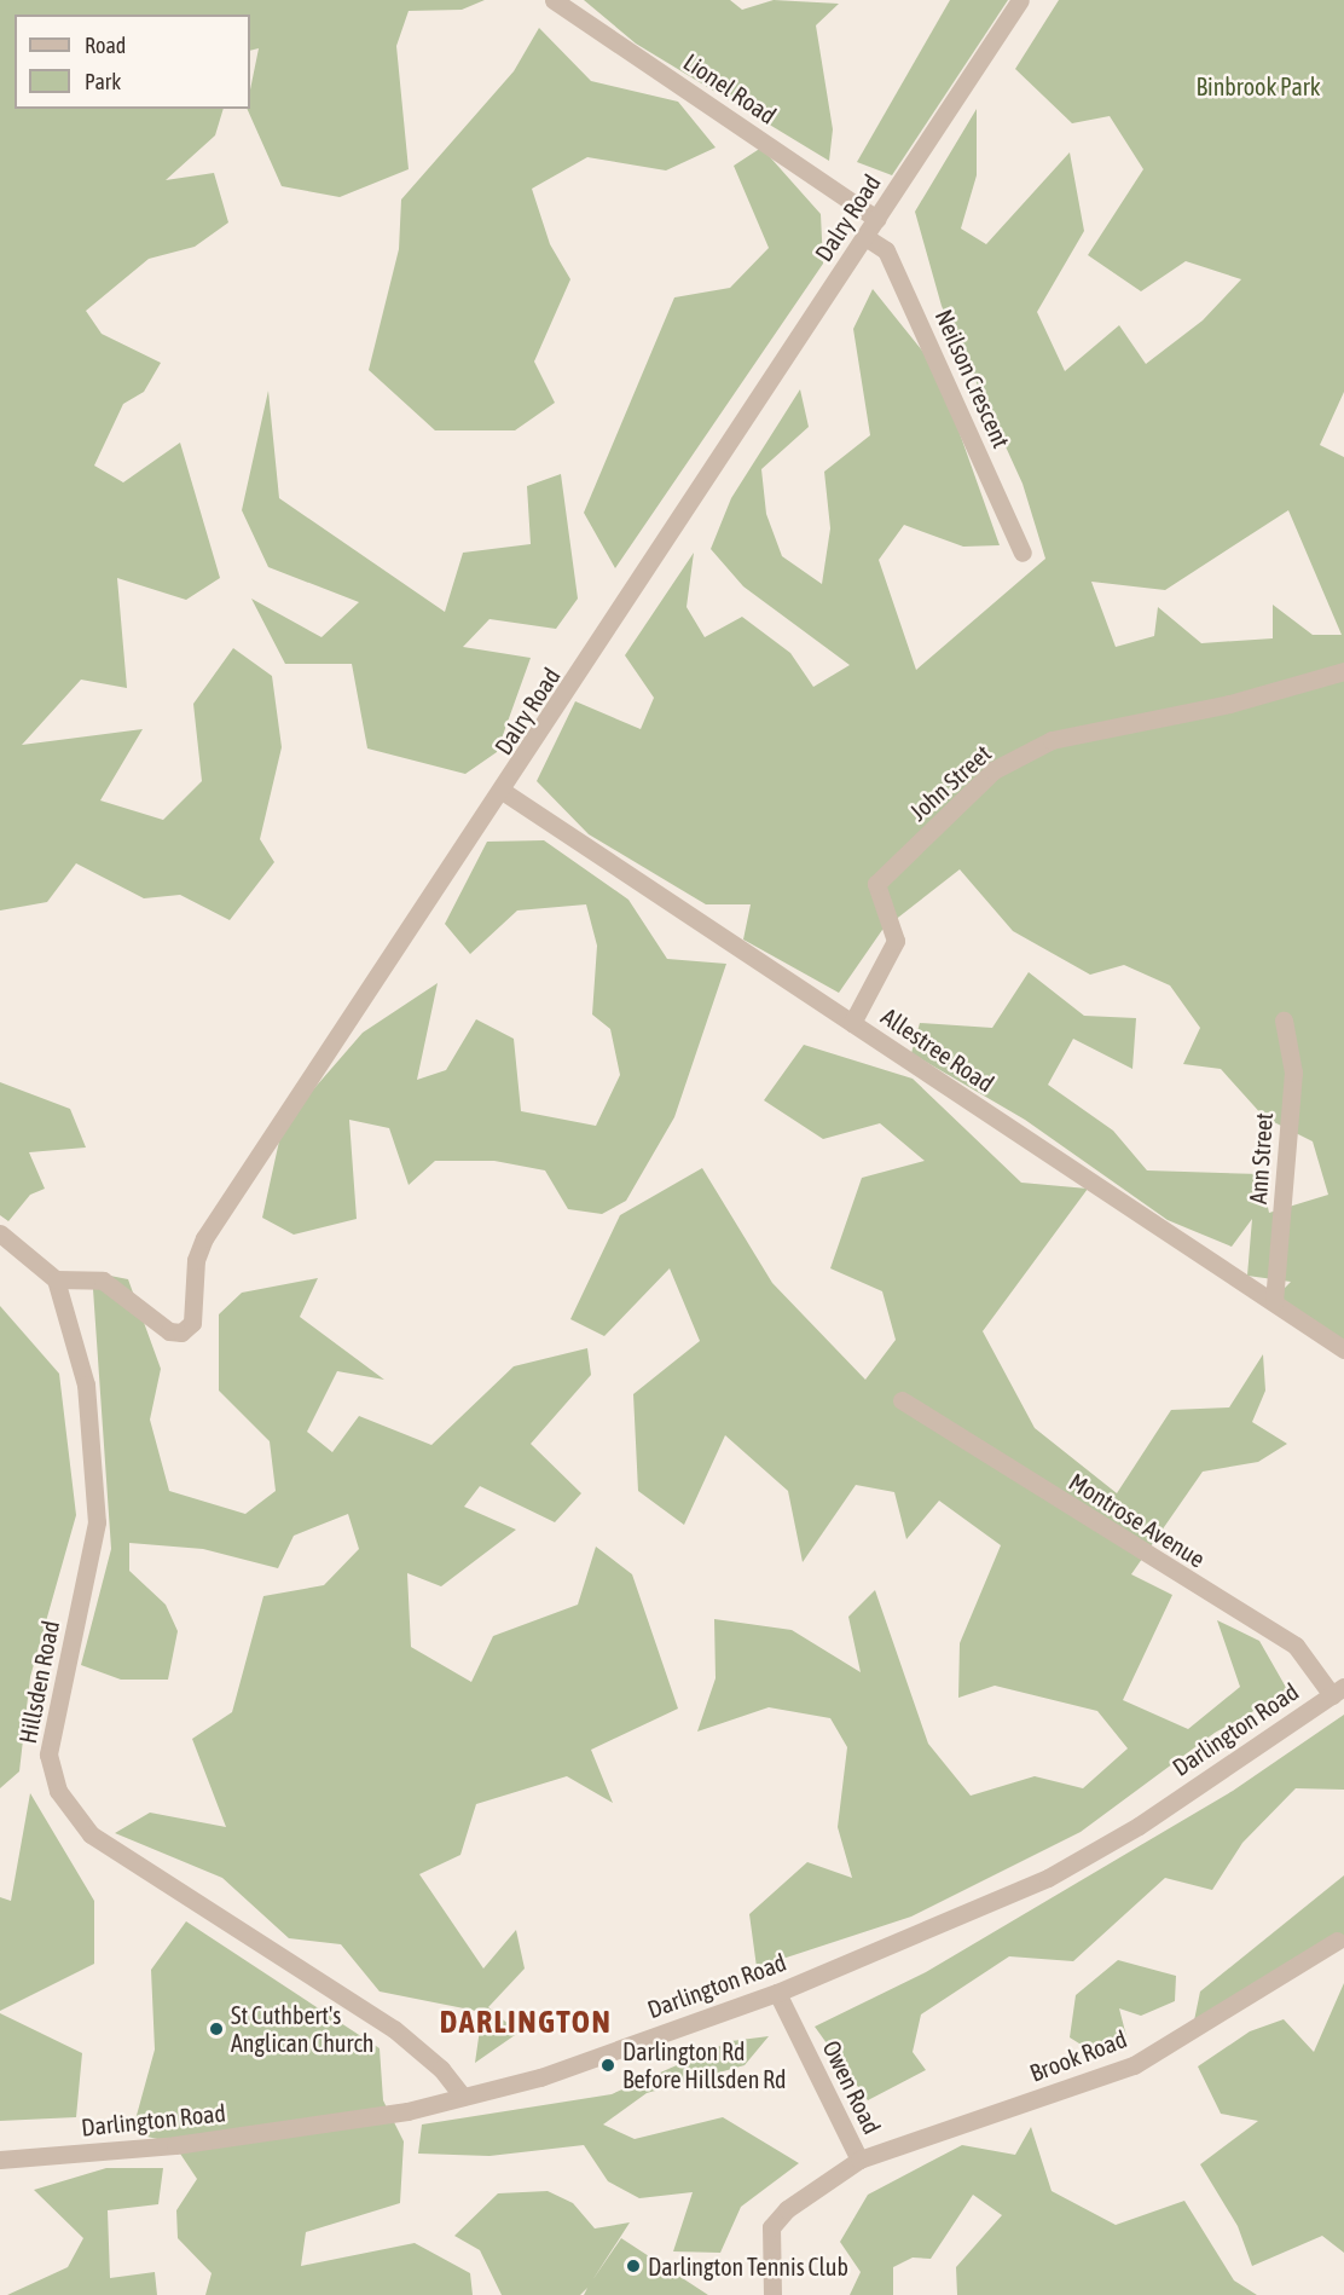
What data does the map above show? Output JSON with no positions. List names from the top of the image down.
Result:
{
  "streets": {
    "street": [
      "Lionel Road",
      "Dalry Road",
      "Neilson Crescent",
      "John Street",
      "Allestree Road",
      "Ann Street",
      "Montrose Avenue",
      "Hillsden Road",
      "Darlington Road",
      "Brook Road",
      "Owen Road"
    ]
  },
  "crossings": [
    ["Lionel Road", "Dalry Road"],
    ["Dalry Road", "Neilson Crescent"],
    ["Dalry Road", "Allestree Road"],
    ["Dalry Road", "Hillsden Road"],
    ["John Street", "Allestree Road"],
    ["Allestree Road", "Ann Street"],
    ["Montrose Avenue", "Darlington Road"],
    ["Hillsden Road", "Darlington Road"],
    ["Darlington Road", "Owen Road"],
    ["Brook Road", "Owen Road"]
  ],
  "districts": ["DARLINGTON"],
  "parks": ["Binbrook Park"],
  "places": ["St Cuthbert's Anglican Church", "Darlington Rd Before Hillsden Rd", "Darlington Tennis Club"],
  "legend": ["Road", "Park"]
}
